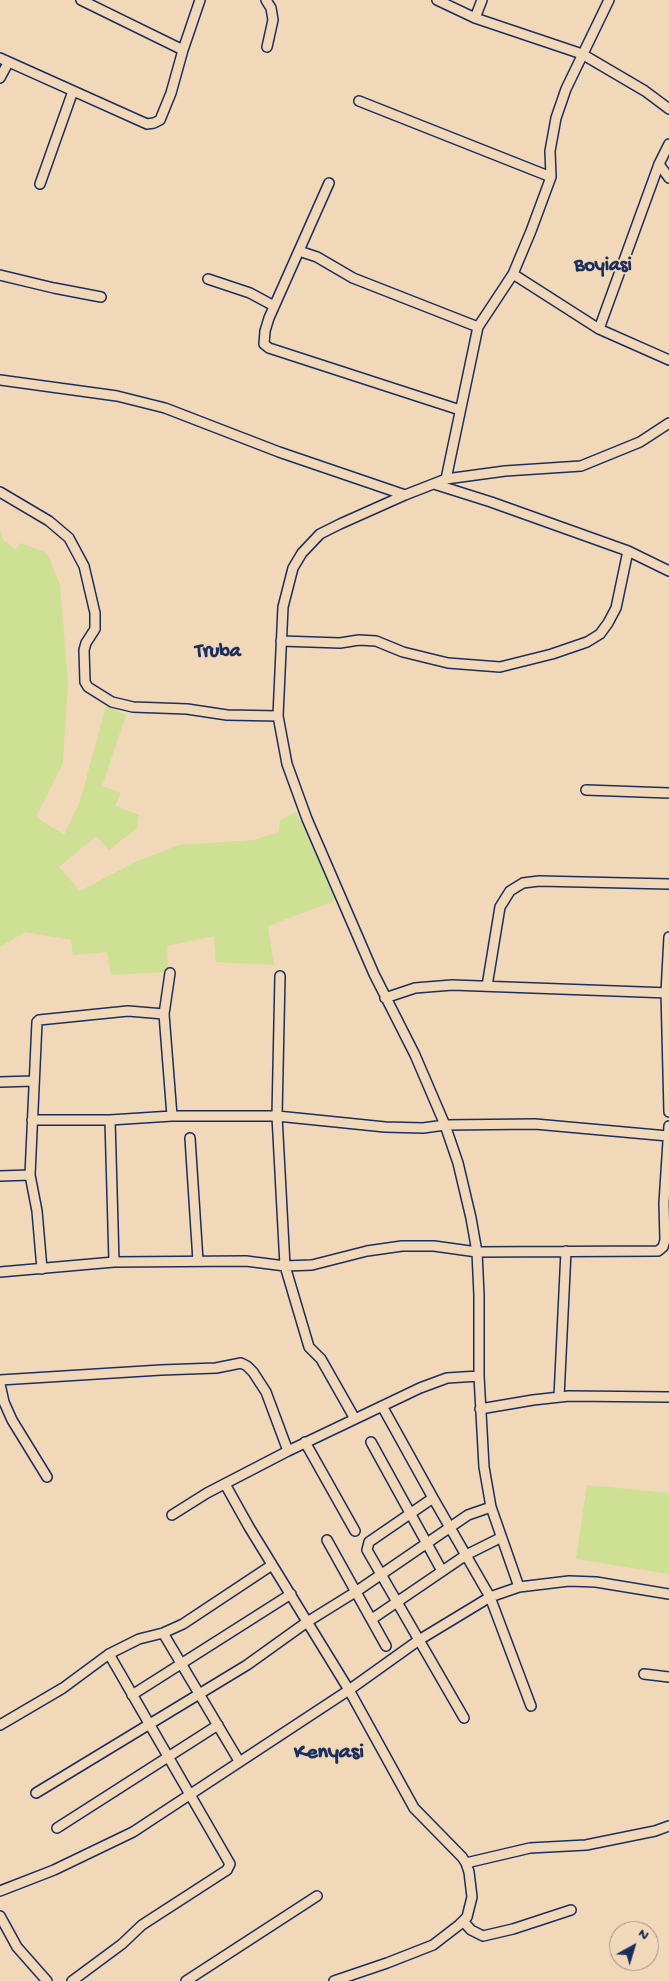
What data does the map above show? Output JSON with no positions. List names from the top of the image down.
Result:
{
  "districts": ["Boyiasi", "Truba", "Kenyasi"],
  "north": "top right"
}
